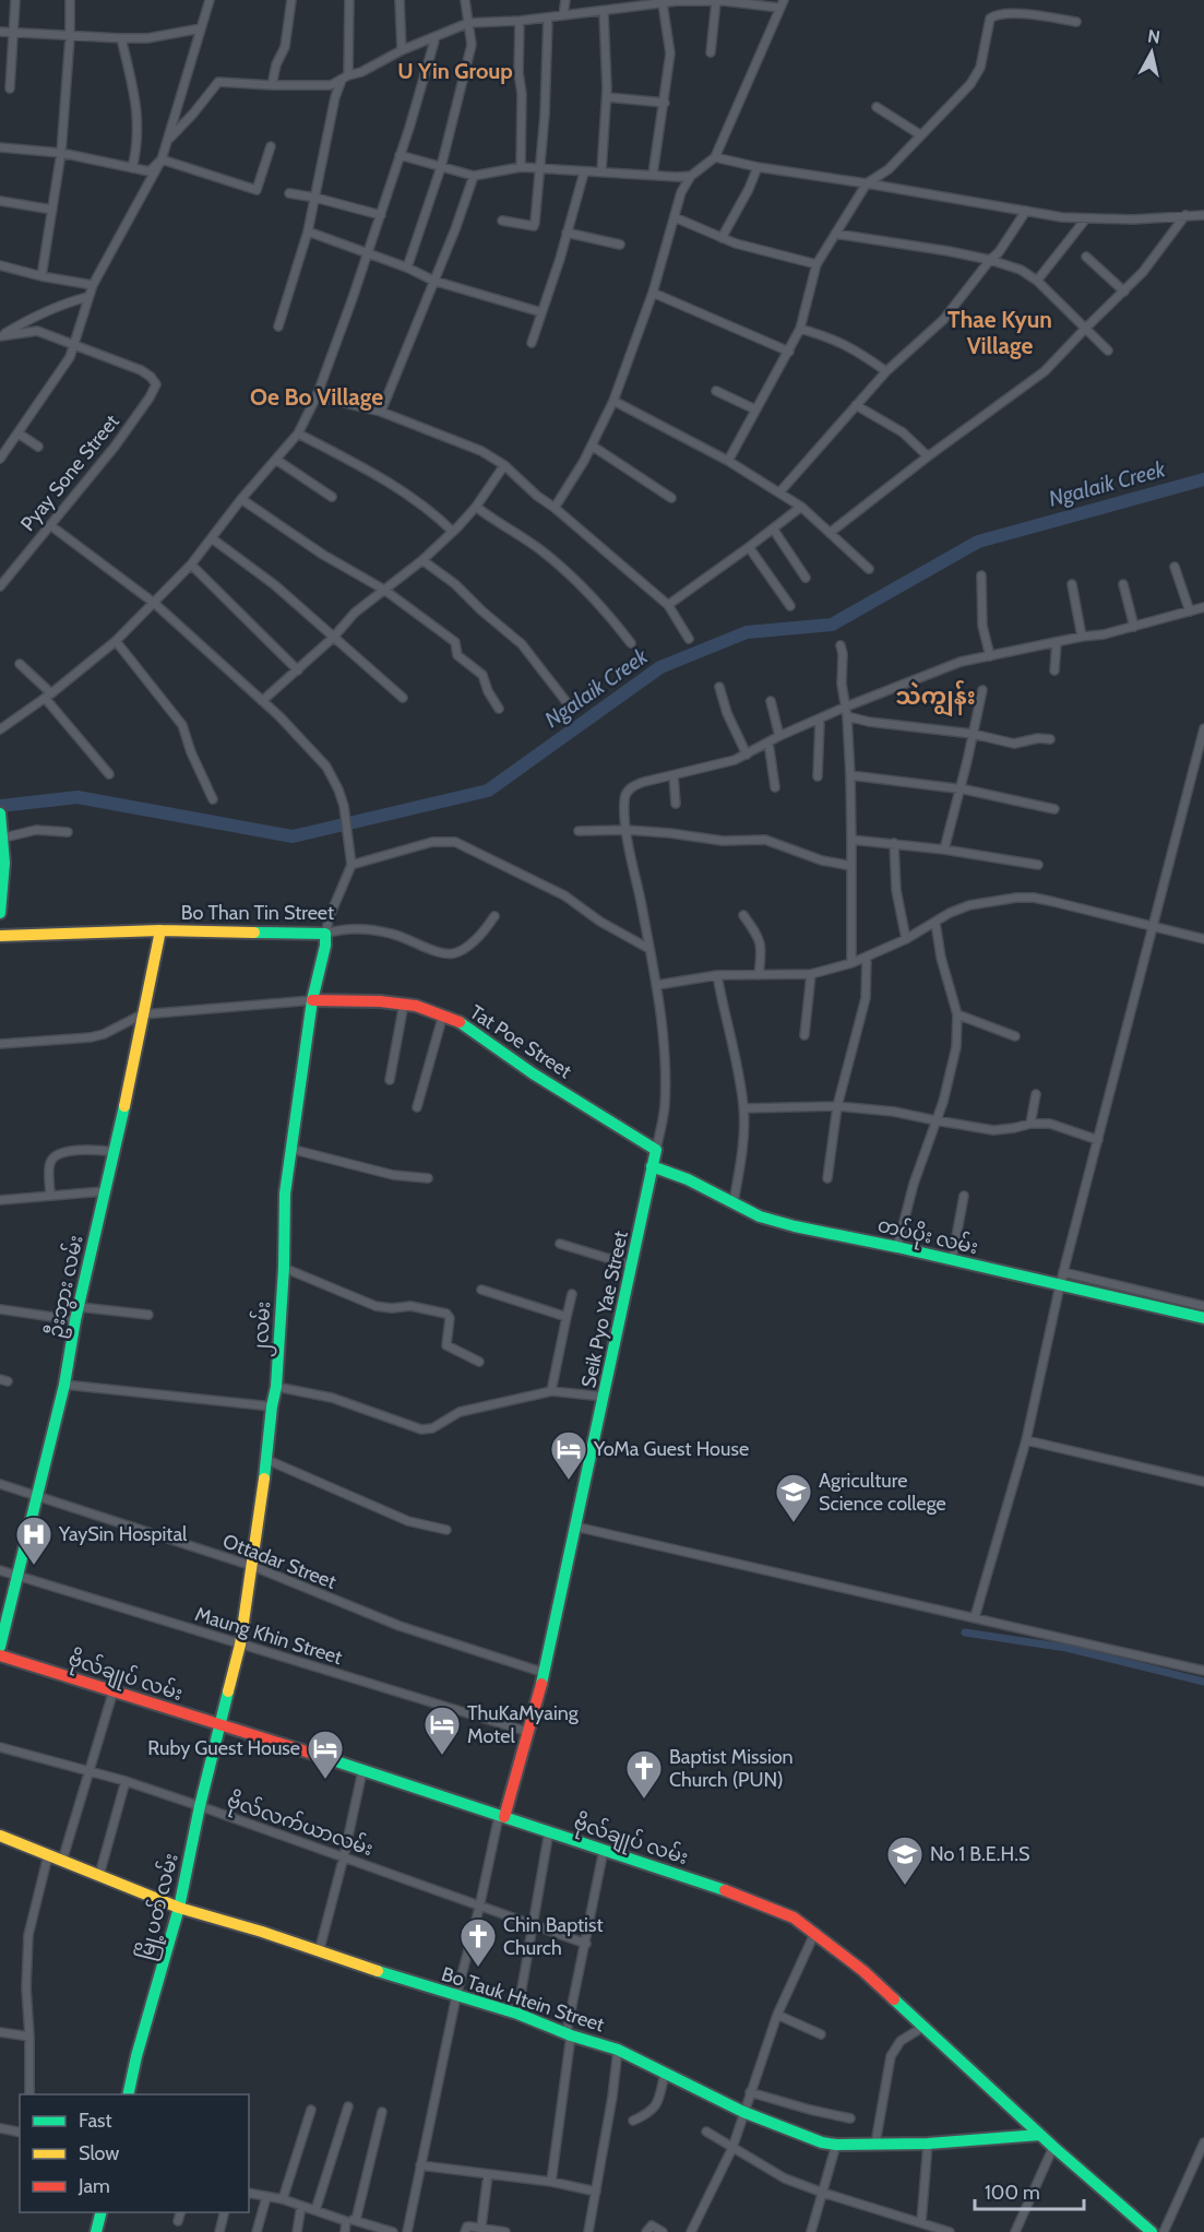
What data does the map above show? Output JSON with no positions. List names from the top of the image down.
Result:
{
  "streets": {
    "street": [
      "Pyay Sone Street",
      "Bo Than Tin Street",
      "Tat Poe Street",
      "တပ်ပိုး လမ်း",
      "ဦးဘွား လမ်း",
      "Seik Pyo Yae Street",
      "၂လမ်း",
      "Ottadar Street",
      "Maung Khin Street",
      "ဗိုလ်ချုပ် လမ်း",
      "ဗိုလ်လက်ယာလမ်း",
      "မြို့ပတ် လမ်း",
      "Bo Tauk Htein Street"
    ]
  },
  "crossings": [
    ["Bo Than Tin Street", "ဦးဘွား လမ်း"],
    ["Bo Than Tin Street", "၂လမ်း"],
    ["Tat Poe Street", "Seik Pyo Yae Street"],
    ["Tat Poe Street", "၂လမ်း"],
    ["တပ်ပိုး လမ်း", "Seik Pyo Yae Street"],
    ["ဦးဘွား လမ်း", "Ottadar Street"],
    ["ဦးဘွား လမ်း", "Maung Khin Street"],
    ["Seik Pyo Yae Street", "Ottadar Street"],
    ["Seik Pyo Yae Street", "Maung Khin Street"],
    ["Seik Pyo Yae Street", "ဗိုလ်ချုပ် လမ်း"],
    ["၂လမ်း", "Ottadar Street"],
    ["၂လမ်း", "Maung Khin Street"],
    ["၂လမ်း", "ဗိုလ်ချုပ် လမ်း"],
    ["၂လမ်း", "မြို့ပတ် လမ်း"],
    ["ဗိုလ်ချုပ် လမ်း", "မြို့ပတ် လမ်း"],
    ["ဗိုလ်ချုပ် လမ်း", "Bo Tauk Htein Street"],
    ["ဗိုလ်လက်ယာလမ်း", "မြို့ပတ် လမ်း"],
    ["မြို့ပတ် လမ်း", "Bo Tauk Htein Street"]
  ],
  "districts": [
    "U Yin Group",
    "Thae Kyun Village",
    "Oe Bo Village",
    "သဲကျွန်း"
  ],
  "water": ["Ngalaik Creek"],
  "places": {
    "hotel": ["YoMa Guest House", "ThuKaMyaing Motel", "Ruby Guest House"],
    "school or university": ["Agriculture Science college", "No 1 B.E.H.S"],
    "hospital": ["YaySin Hospital"],
    "church": ["Baptist Mission Church (PUN)", "Chin Baptist Church"]
  },
  "legend": ["Fast", "Slow", "Jam"],
  "scale_bar": "100 m",
  "north": "top"
}
